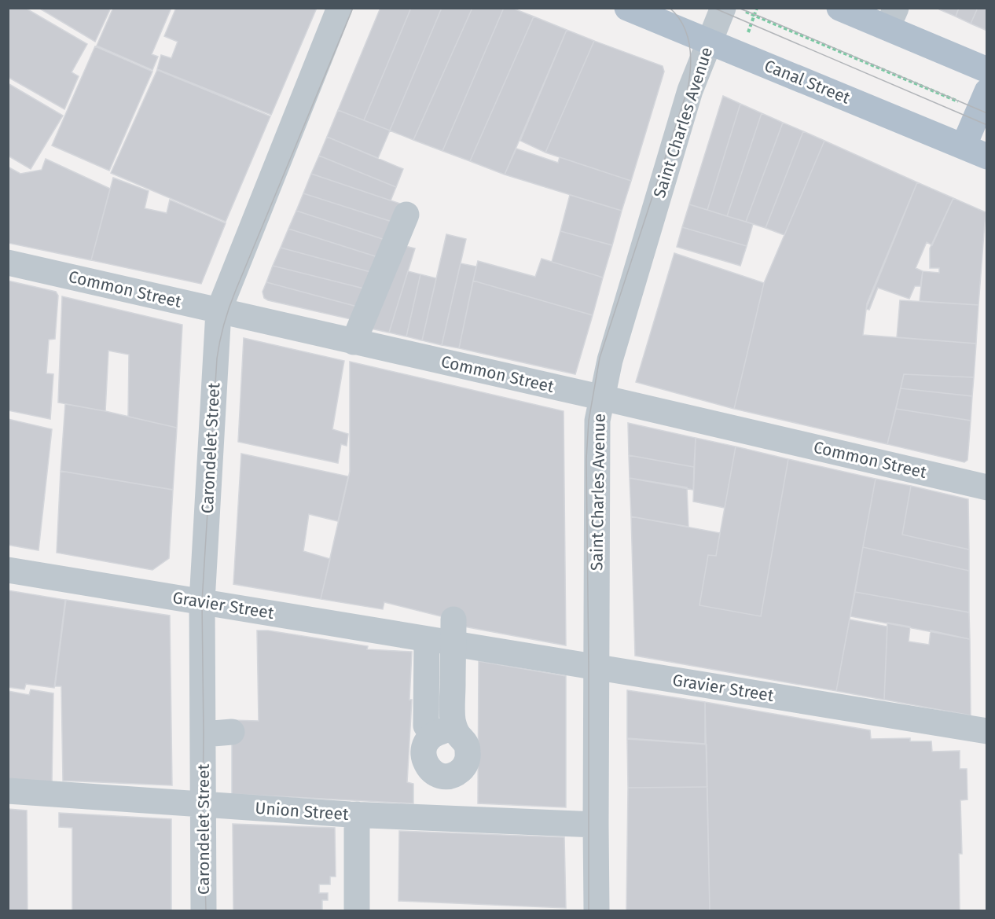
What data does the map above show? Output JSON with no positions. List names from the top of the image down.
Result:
{
  "streets": {
    "main road": ["Canal Street"],
    "street": [
      "Saint Charles Avenue",
      "Common Street",
      "Carondelet Street",
      "Gravier Street",
      "Union Street"
    ]
  },
  "crossings": [
    ["Canal Street", "Saint Charles Avenue"],
    ["Saint Charles Avenue", "Common Street"],
    ["Saint Charles Avenue", "Gravier Street"],
    ["Saint Charles Avenue", "Union Street"],
    ["Common Street", "Carondelet Street"],
    ["Carondelet Street", "Gravier Street"],
    ["Carondelet Street", "Union Street"]
  ]
}
